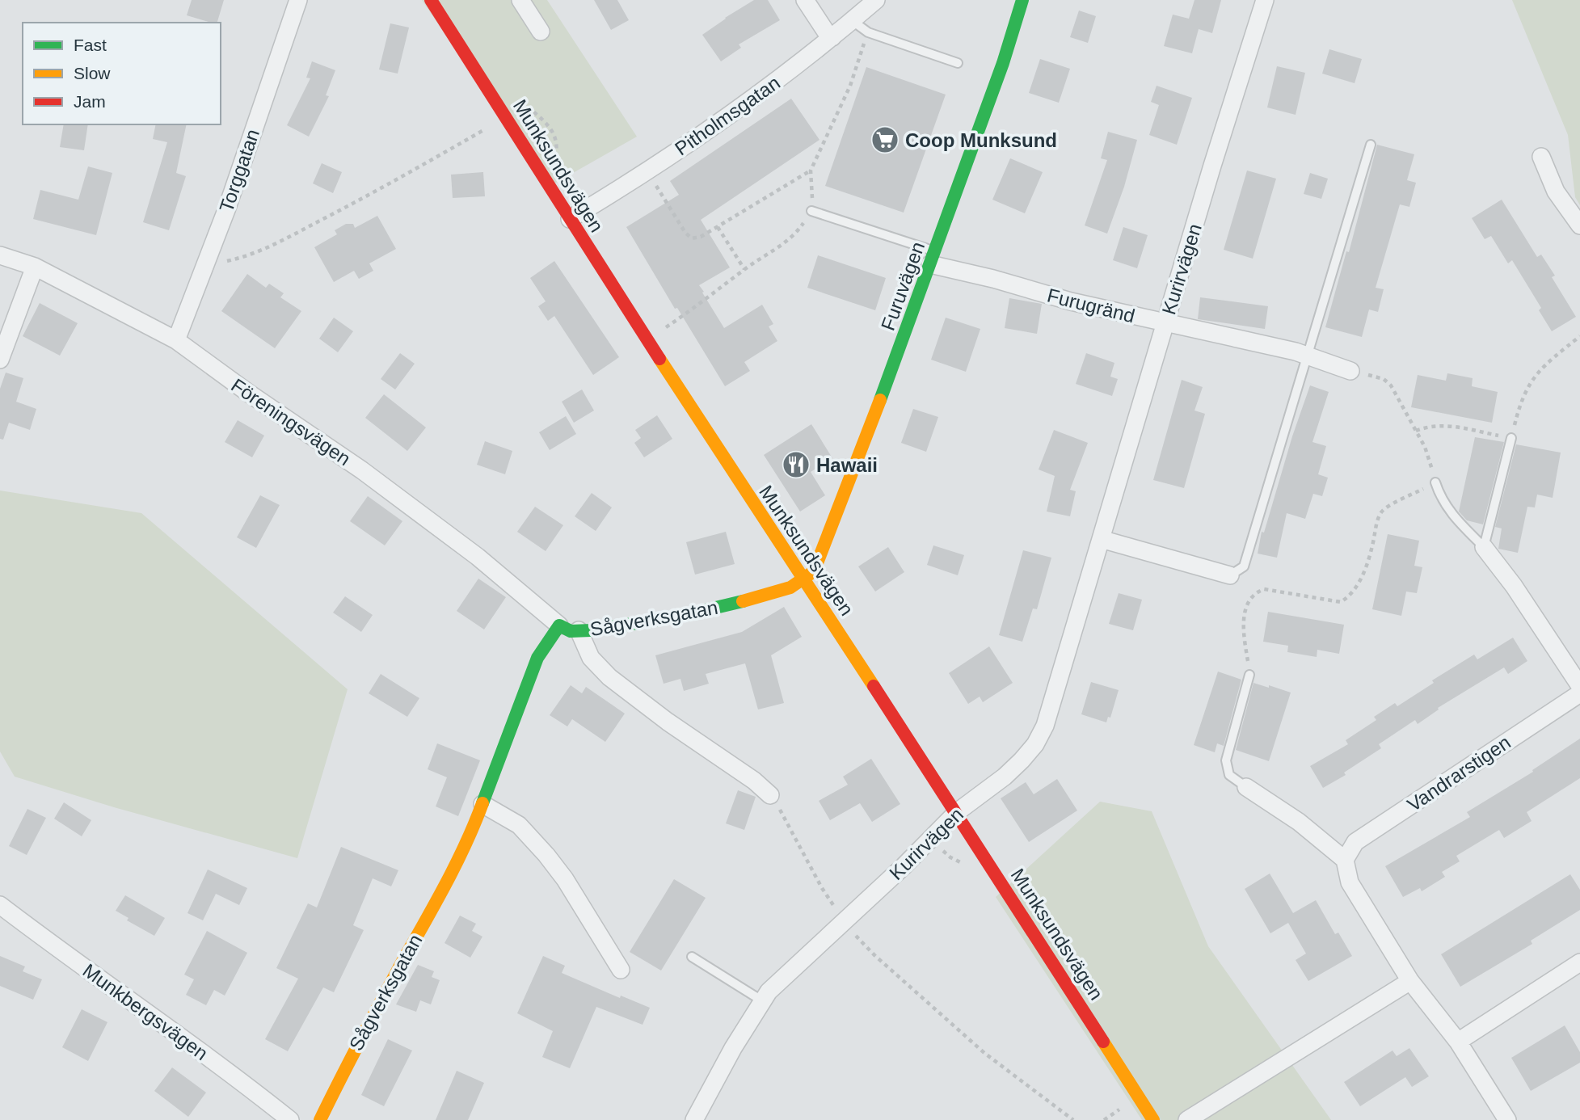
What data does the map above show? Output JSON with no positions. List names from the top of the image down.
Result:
{
  "streets": {
    "street": [
      "Pitholmsgatan",
      "Munksundsvägen",
      "Torggatan",
      "Kurirvägen",
      "Furuvägen",
      "Furugränd",
      "Föreningsvägen",
      "Sågverksgatan",
      "Vandrarstigen",
      "Munkbergsvägen"
    ]
  },
  "crossings": [
    ["Pitholmsgatan", "Munksundsvägen"],
    ["Munksundsvägen", "Kurirvägen"],
    ["Munksundsvägen", "Furuvägen"],
    ["Munksundsvägen", "Sågverksgatan"],
    ["Torggatan", "Föreningsvägen"],
    ["Kurirvägen", "Furugränd"],
    ["Furuvägen", "Furugränd"],
    ["Furuvägen", "Sågverksgatan"],
    ["Föreningsvägen", "Sågverksgatan"]
  ],
  "places": {
    "supermarket": ["Coop Munksund"],
    "restaurant": ["Hawaii"]
  },
  "legend": ["Fast", "Slow", "Jam"]
}
